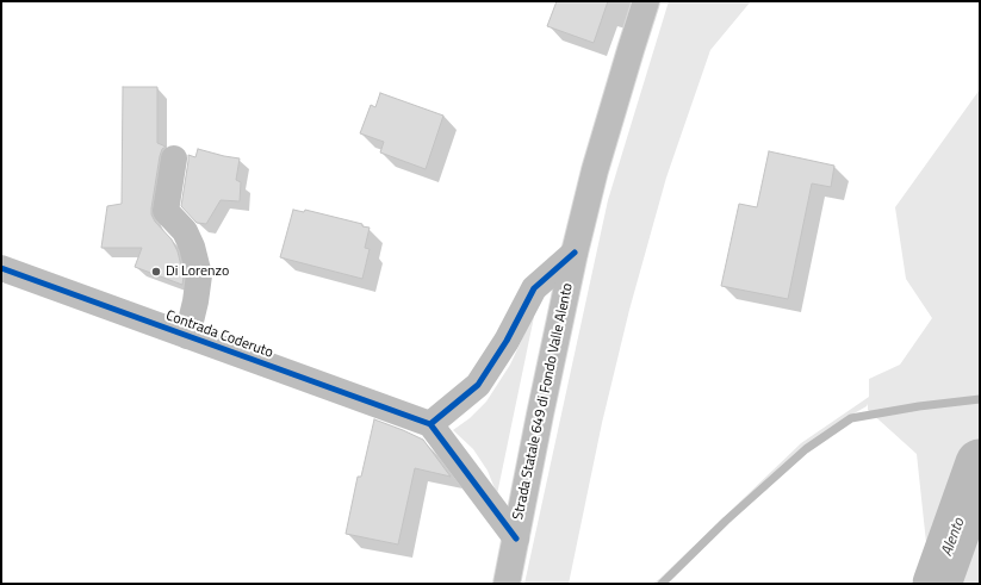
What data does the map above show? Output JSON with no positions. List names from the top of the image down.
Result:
{
  "streets": {
    "street": ["Contrada Coderuto", "Strada Statale 649 di Fondo Valle Alento"]
  },
  "water": ["Alento"],
  "places": ["Di Lorenzo"]
}
